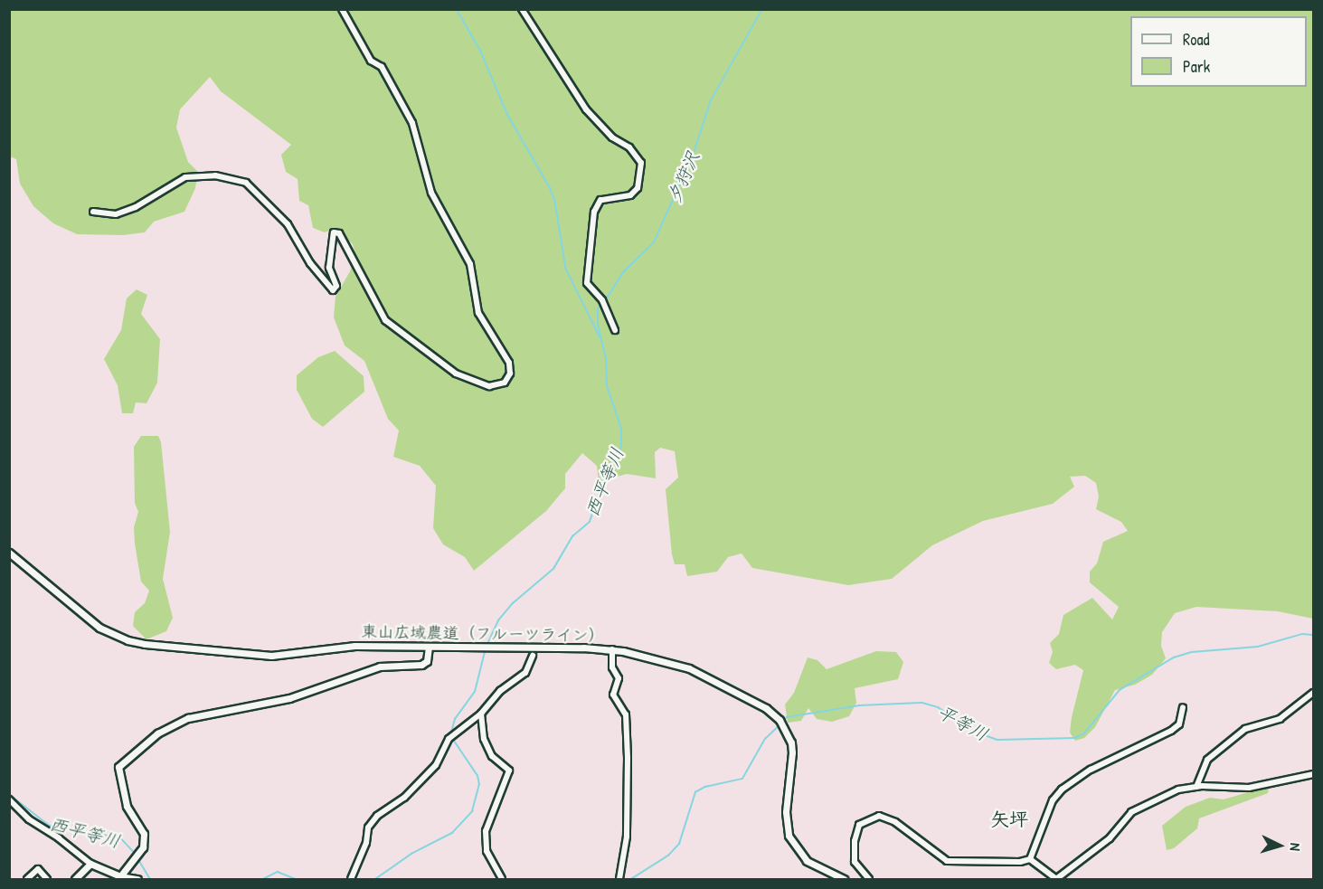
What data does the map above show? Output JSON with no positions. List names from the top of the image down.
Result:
{
  "streets": {
    "street": ["東山広域農道（フルーツライン）"]
  },
  "districts": ["矢坪"],
  "water": ["夕狩沢", "西平等川", "平等川"],
  "legend": ["Road", "Park"],
  "north": "right"
}
